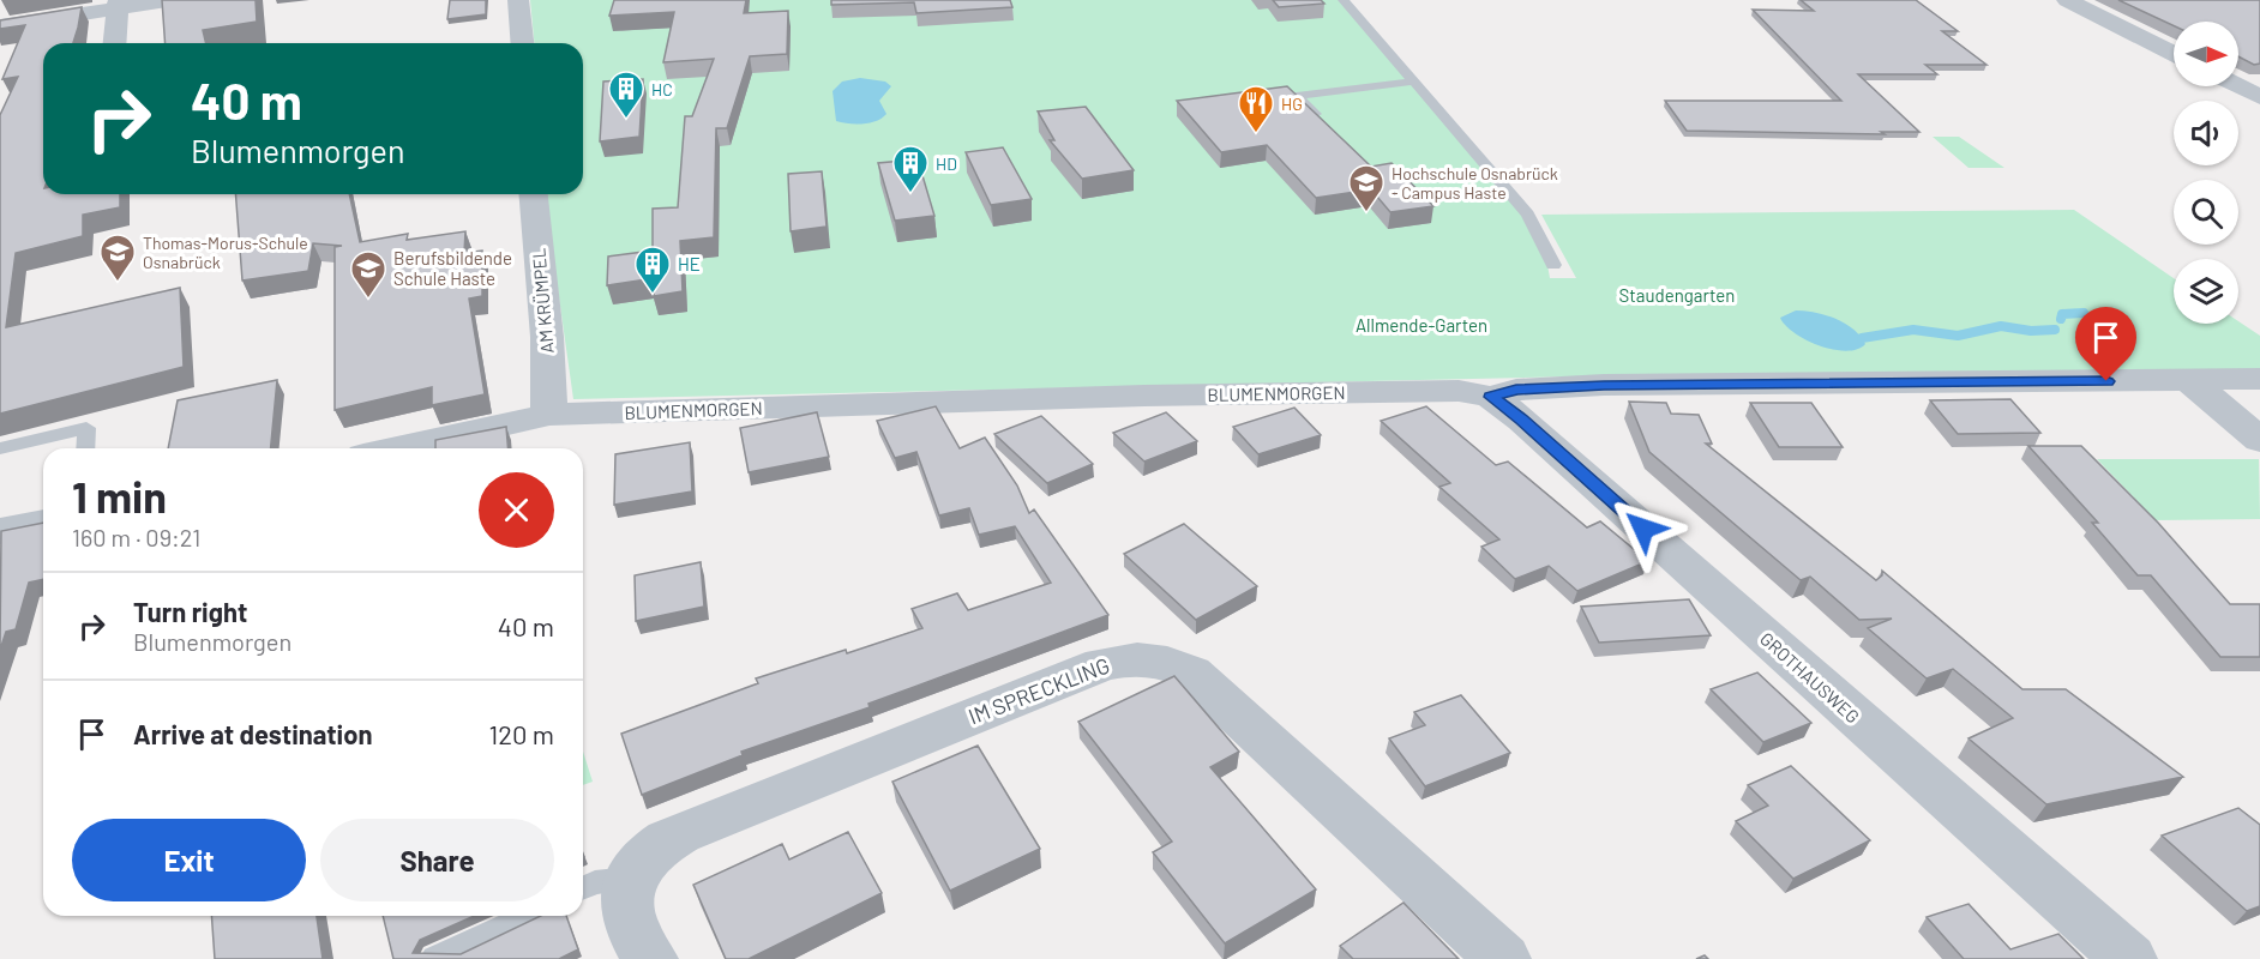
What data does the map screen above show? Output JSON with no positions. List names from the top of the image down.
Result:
{
  "streets": {
    "street": [
      "AM KRÜMPEL",
      "BLUMENMORGEN",
      "GROTHAUSWEG",
      "IM SPRECKLING"
    ]
  },
  "crossings": [
    ["AM KRÜMPEL", "BLUMENMORGEN"],
    ["BLUMENMORGEN", "GROTHAUSWEG"]
  ],
  "parks": ["Staudengarten", "Allmende-Garten"],
  "places": {
    "building": ["HC", "HD", "HE"],
    "restaurant": ["HG"],
    "school or university": ["Hochschule Osnabrück - Campus Haste", "Thomas-Morus-Schule Osnabrück", "Berufsbildende Schule Haste"]
  },
  "north": "right",
  "page": {
    "turn": ["40 m", "Blumenmorgen"],
    "heading": ["1 min", "160 m · 09:21"],
    "list": [
      {
        "name": "Turn right",
        "note": "Blumenmorgen",
        "value": "40 m"
      },
      {
        "name": "Arrive at destination",
        "value": "120 m"
      }
    ],
    "buttons": ["Exit", "Share"]
  }
}
